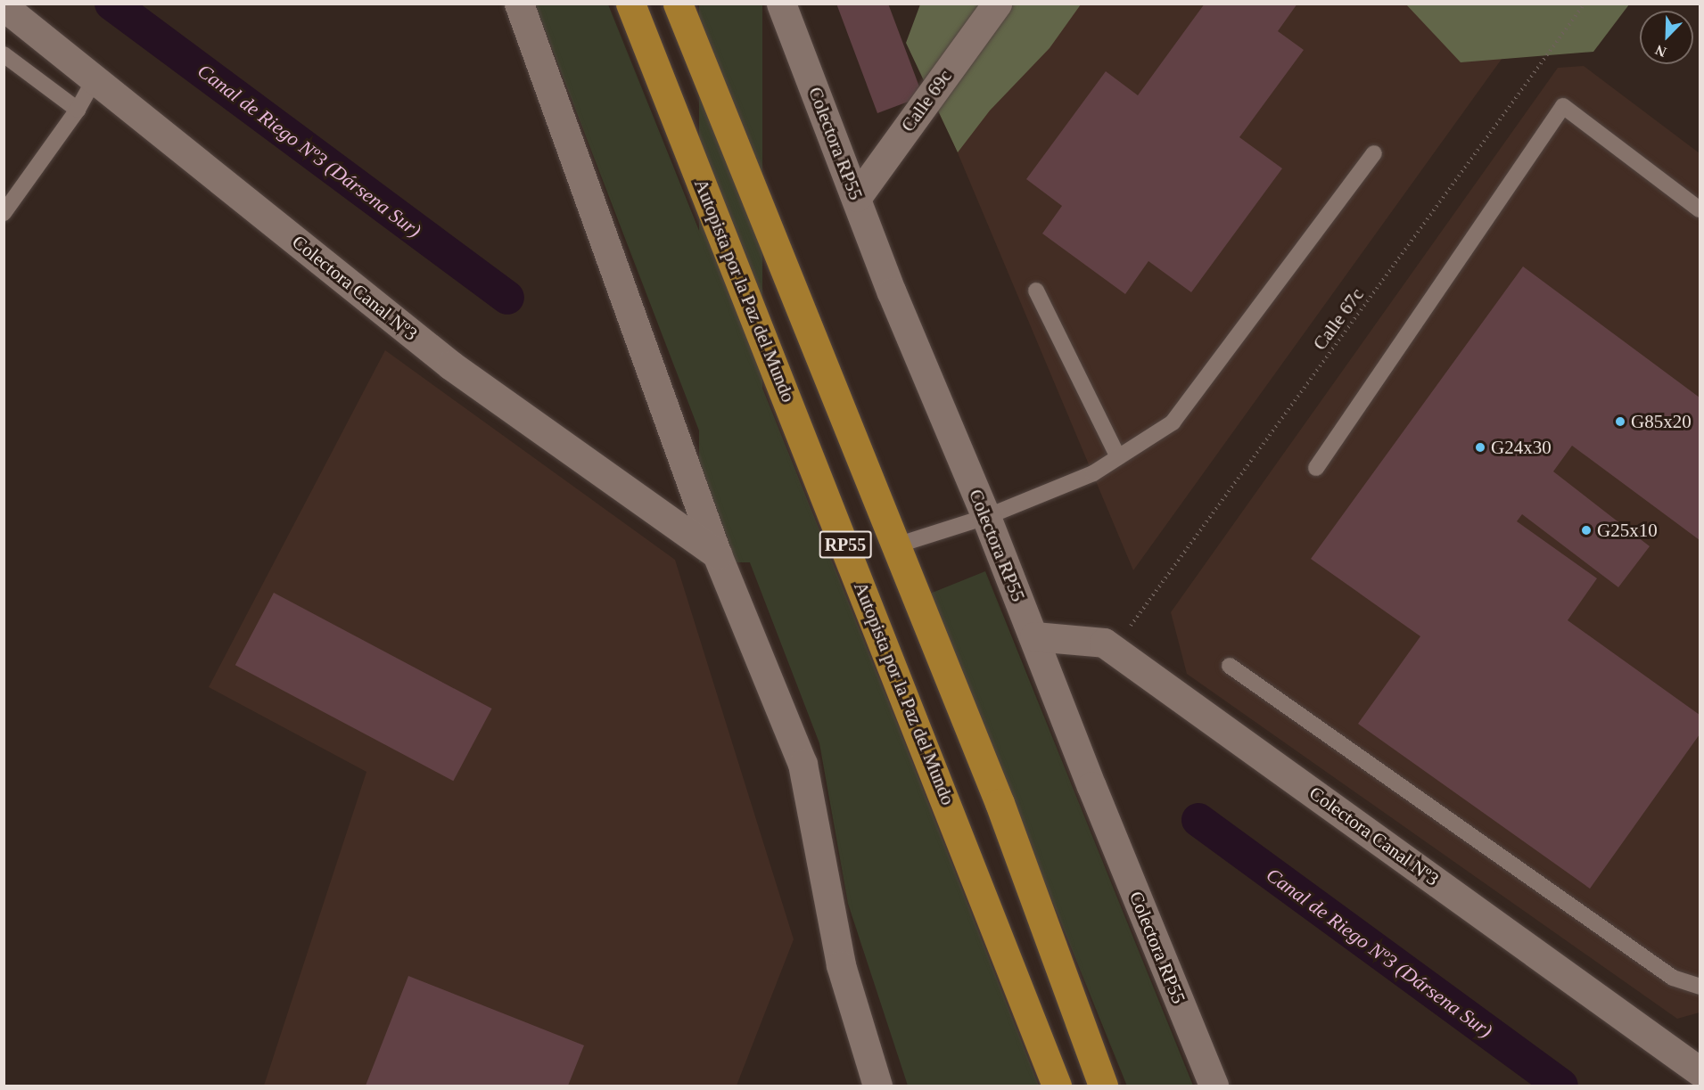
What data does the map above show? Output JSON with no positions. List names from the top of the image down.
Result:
{
  "streets": {
    "highway": ["Autopista por la Paz del Mundo", "RP55"],
    "street": ["Calle 69c", "Colectora RP55", "Colectora Canal Nº3"],
    "path": ["Calle 67c"]
  },
  "crossings": [
    ["Calle 69c", "Colectora RP55"],
    ["Colectora RP55", "Colectora Canal Nº3"],
    ["Colectora Canal Nº3", "Calle 67c"]
  ],
  "water": ["Canal de Riego Nº3 (Dársena Sur)"],
  "places": ["G85x20", "G24x30", "G25x10"],
  "north": "bottom left"
}
